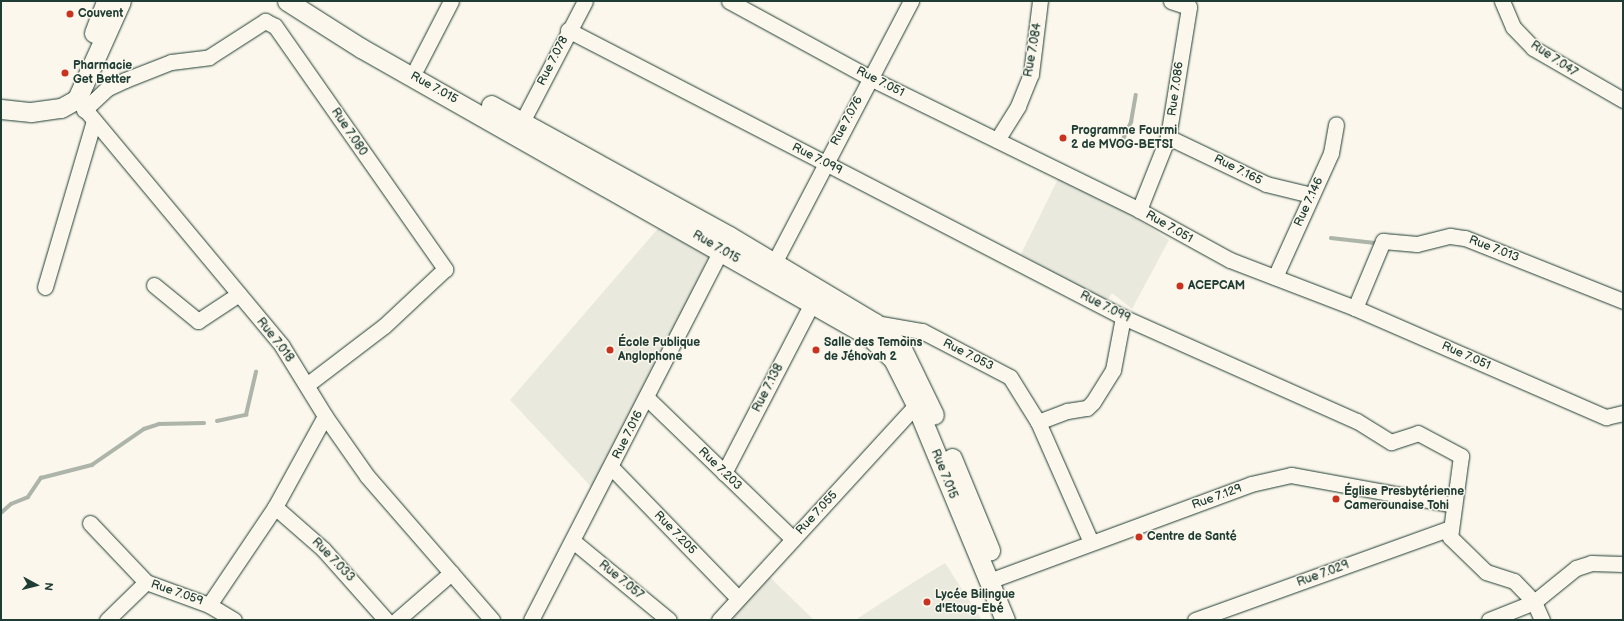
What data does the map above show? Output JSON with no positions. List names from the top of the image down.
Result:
{
  "streets": {
    "main road": ["Rue 7.015"],
    "street": [
      "Rue 7.084",
      "Rue 7.047",
      "Rue 7.078",
      "Rue 7.051",
      "Rue 7.086",
      "Rue 7.076",
      "Rue 7.080",
      "Rue 7.099",
      "Rue 7.165",
      "Rue 7.146",
      "Rue 7.013",
      "Rue 7.018",
      "Rue 7.053",
      "Rue 7.138",
      "Rue 7.016",
      "Rue 7.203",
      "Rue 7.129",
      "Rue 7.055",
      "Rue 7.205",
      "Rue 7.033",
      "Rue 7.029",
      "Rue 7.057",
      "Rue 7.059"
    ]
  },
  "crossings": [
    ["Rue 7.084", "Rue 7.051"],
    ["Rue 7.078", "Rue 7.015"],
    ["Rue 7.078", "Rue 7.099"],
    ["Rue 7.051", "Rue 7.086"],
    ["Rue 7.051", "Rue 7.076"],
    ["Rue 7.051", "Rue 7.146"],
    ["Rue 7.051", "Rue 7.013"],
    ["Rue 7.015", "Rue 7.076"],
    ["Rue 7.015", "Rue 7.053"],
    ["Rue 7.015", "Rue 7.138"],
    ["Rue 7.015", "Rue 7.016"],
    ["Rue 7.015", "Rue 7.129"],
    ["Rue 7.015", "Rue 7.055"],
    ["Rue 7.086", "Rue 7.165"],
    ["Rue 7.076", "Rue 7.099"],
    ["Rue 7.080", "Rue 7.018"],
    ["Rue 7.099", "Rue 7.129"],
    ["Rue 7.099", "Rue 7.029"],
    ["Rue 7.165", "Rue 7.146"],
    ["Rue 7.053", "Rue 7.129"],
    ["Rue 7.138", "Rue 7.203"],
    ["Rue 7.016", "Rue 7.203"],
    ["Rue 7.016", "Rue 7.205"],
    ["Rue 7.016", "Rue 7.057"],
    ["Rue 7.203", "Rue 7.055"],
    ["Rue 7.055", "Rue 7.205"]
  ],
  "places": [
    "Couvent",
    "Pharmacie Get Better",
    "Programme Fourmi 2 de MVOG-BETSI",
    "ACEPCAM",
    "École Publique Anglophone",
    "Salle des Temoins de Jéhovah 2",
    "Église Presbytérienne Camerounaise Tohi",
    "Centre de Santé",
    "Lycée Bilingue d'Etoug-Ebé"
  ],
  "north": "right"
}
